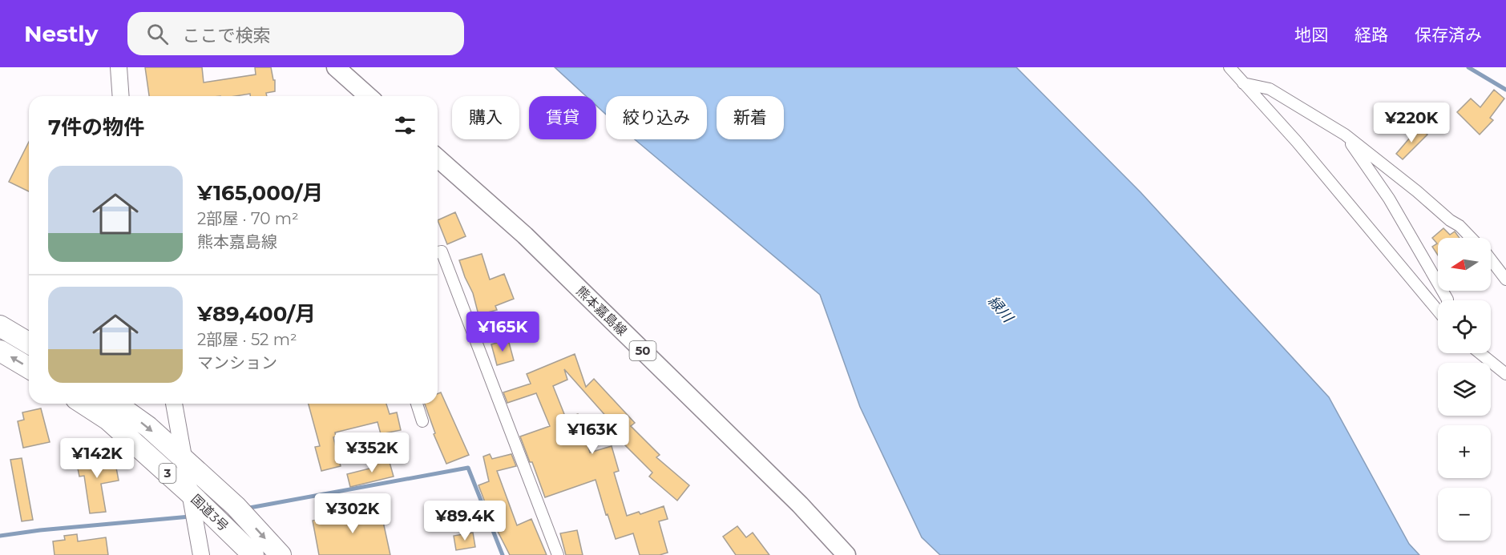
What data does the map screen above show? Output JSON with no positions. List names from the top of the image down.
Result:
{
  "streets": {
    "highway": ["3", "国道3号"],
    "main road": ["熊本嘉島線", "50"]
  },
  "water": ["緑川"],
  "north": "left",
  "page": {
    "header": "Nestly",
    "search": "ここで検索",
    "nav": ["地図", "経路", "保存済み"],
    "chip": [
      "購入",
      "賃貸",
      "絞り込み",
      "新着"
    ],
    "heading": "7件の物件",
    "price": [
      "¥220K",
      "¥165K",
      "¥163K",
      "¥352K",
      "¥142K",
      "¥302K",
      "¥89.4K"
    ],
    "list": [
      {
        "name": "¥165,000/月",
        "note": "2部屋 · 70 m² · 熊本嘉島線"
      },
      {
        "name": "¥89,400/月",
        "note": "2部屋 · 52 m² · マンション"
      }
    ],
    "map_buttons": ["+", "−"]
  }
}
